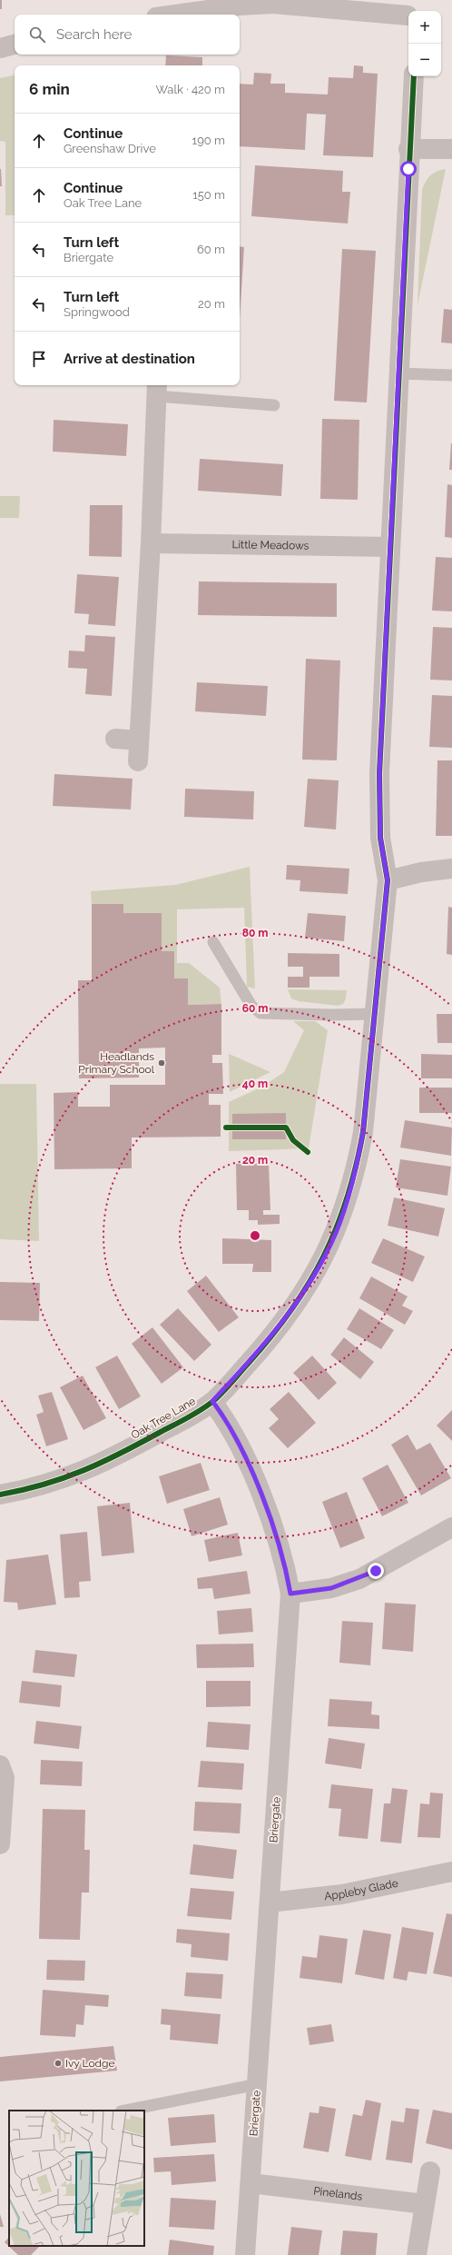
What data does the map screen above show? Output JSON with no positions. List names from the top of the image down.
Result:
{
  "streets": {
    "street": [
      "Little Meadows",
      "Oak Tree Lane",
      "Briergate",
      "Appleby Glade",
      "Pinelands"
    ]
  },
  "crossings": [
    ["Little Meadows", "Oak Tree Lane"],
    ["Oak Tree Lane", "Briergate"],
    ["Briergate", "Appleby Glade"],
    ["Briergate", "Pinelands"]
  ],
  "places": ["Headlands Primary School", "Ivy Lodge"],
  "page": {
    "map_buttons": ["+", "−"],
    "search": "Search here",
    "heading": ["6 min", "Walk · 420 m"],
    "list": [
      ["Continue", "Greenshaw Drive", "190 m"],
      ["Continue", "Oak Tree Lane", "150 m"],
      ["Turn left", "Briergate", "60 m"],
      ["Turn left", "Springwood", "20 m"],
      "Arrive at destination"
    ]
  },
  "rings": [
    "80 m",
    "60 m",
    "40 m",
    "20 m"
  ]
}
